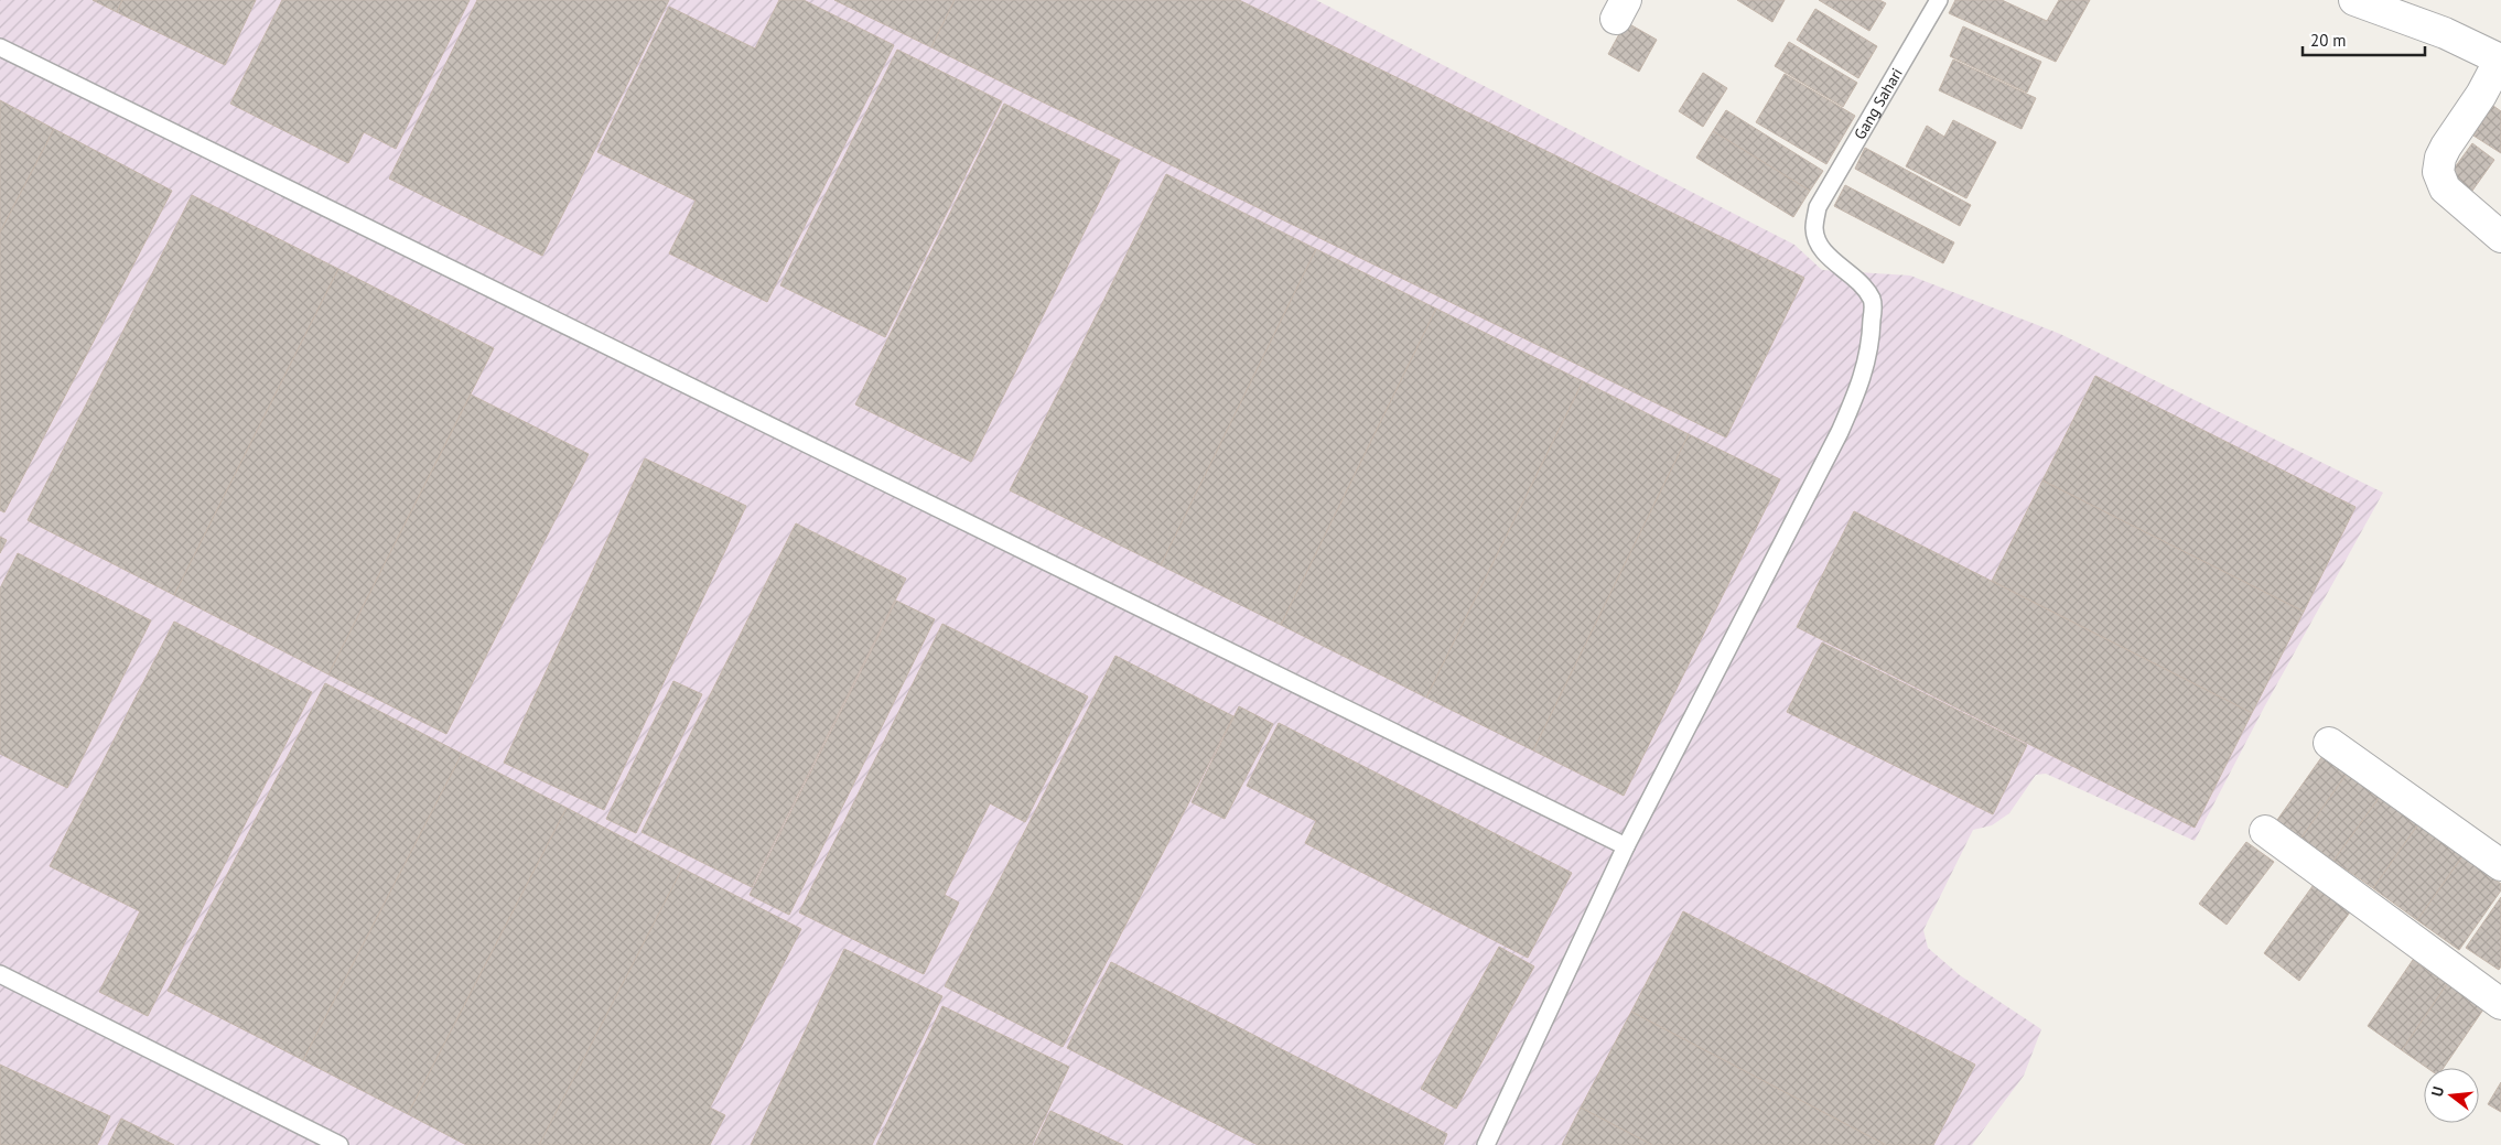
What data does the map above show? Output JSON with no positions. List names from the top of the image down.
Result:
{
  "streets": {
    "lane": ["Gang Sahari"]
  },
  "scale_bar": "20 m",
  "north": "left"
}
